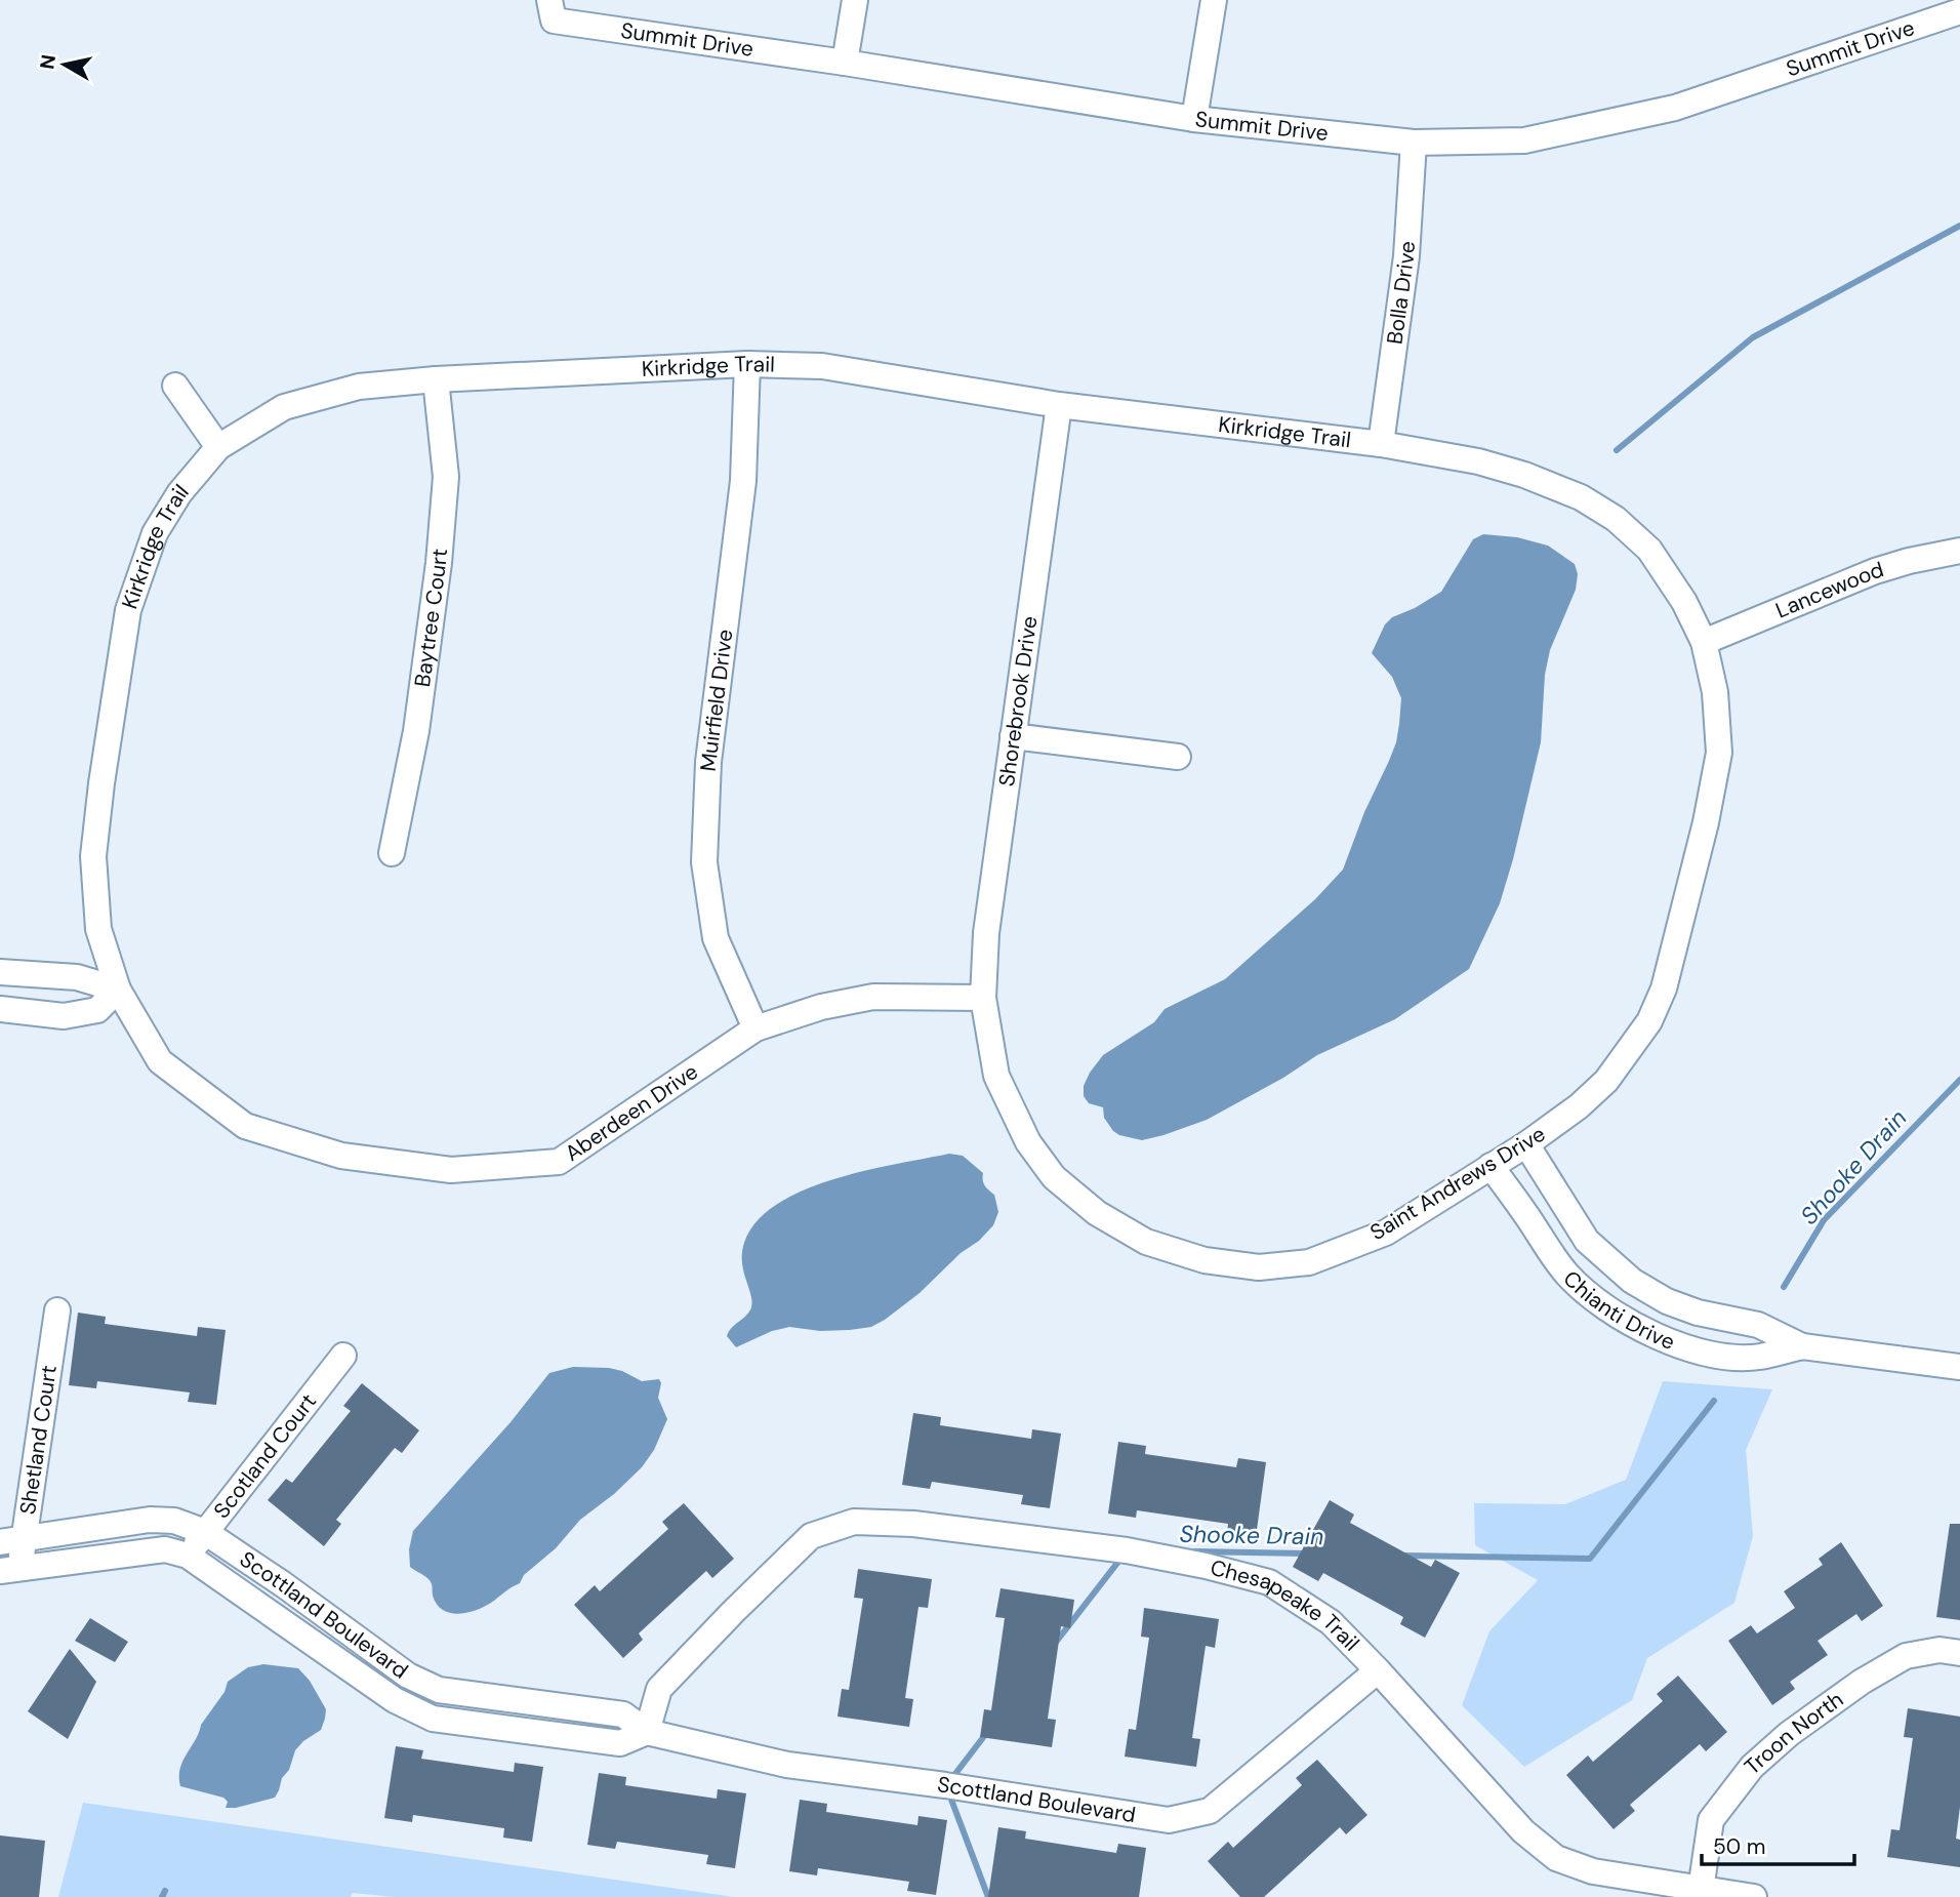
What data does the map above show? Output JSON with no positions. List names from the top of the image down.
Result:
{
  "streets": {
    "street": [
      "Summit Drive",
      "Bolla Drive",
      "Kirkridge Trail",
      "Lancewood",
      "Baytree Court",
      "Muirfield Drive",
      "Shorebrook Drive",
      "Aberdeen Drive",
      "Saint Andrews Drive",
      "Chianti Drive",
      "Shetland Court",
      "Scotland Court",
      "Chesapeake Trail",
      "Scottland Boulevard",
      "Troon North"
    ]
  },
  "crossings": [
    ["Summit Drive", "Bolla Drive"],
    ["Bolla Drive", "Kirkridge Trail"],
    ["Kirkridge Trail", "Lancewood"],
    ["Kirkridge Trail", "Baytree Court"],
    ["Kirkridge Trail", "Muirfield Drive"],
    ["Kirkridge Trail", "Shorebrook Drive"],
    ["Kirkridge Trail", "Aberdeen Drive"],
    ["Kirkridge Trail", "Saint Andrews Drive"],
    ["Lancewood", "Saint Andrews Drive"],
    ["Muirfield Drive", "Aberdeen Drive"],
    ["Shorebrook Drive", "Aberdeen Drive"],
    ["Shorebrook Drive", "Saint Andrews Drive"],
    ["Aberdeen Drive", "Saint Andrews Drive"],
    ["Saint Andrews Drive", "Chianti Drive"],
    ["Shetland Court", "Scottland Boulevard"],
    ["Scotland Court", "Scottland Boulevard"],
    ["Chesapeake Trail", "Scottland Boulevard"],
    ["Chesapeake Trail", "Troon North"]
  ],
  "water": ["Shooke Drain"],
  "scale_bar": "50 m",
  "north": "left"
}
